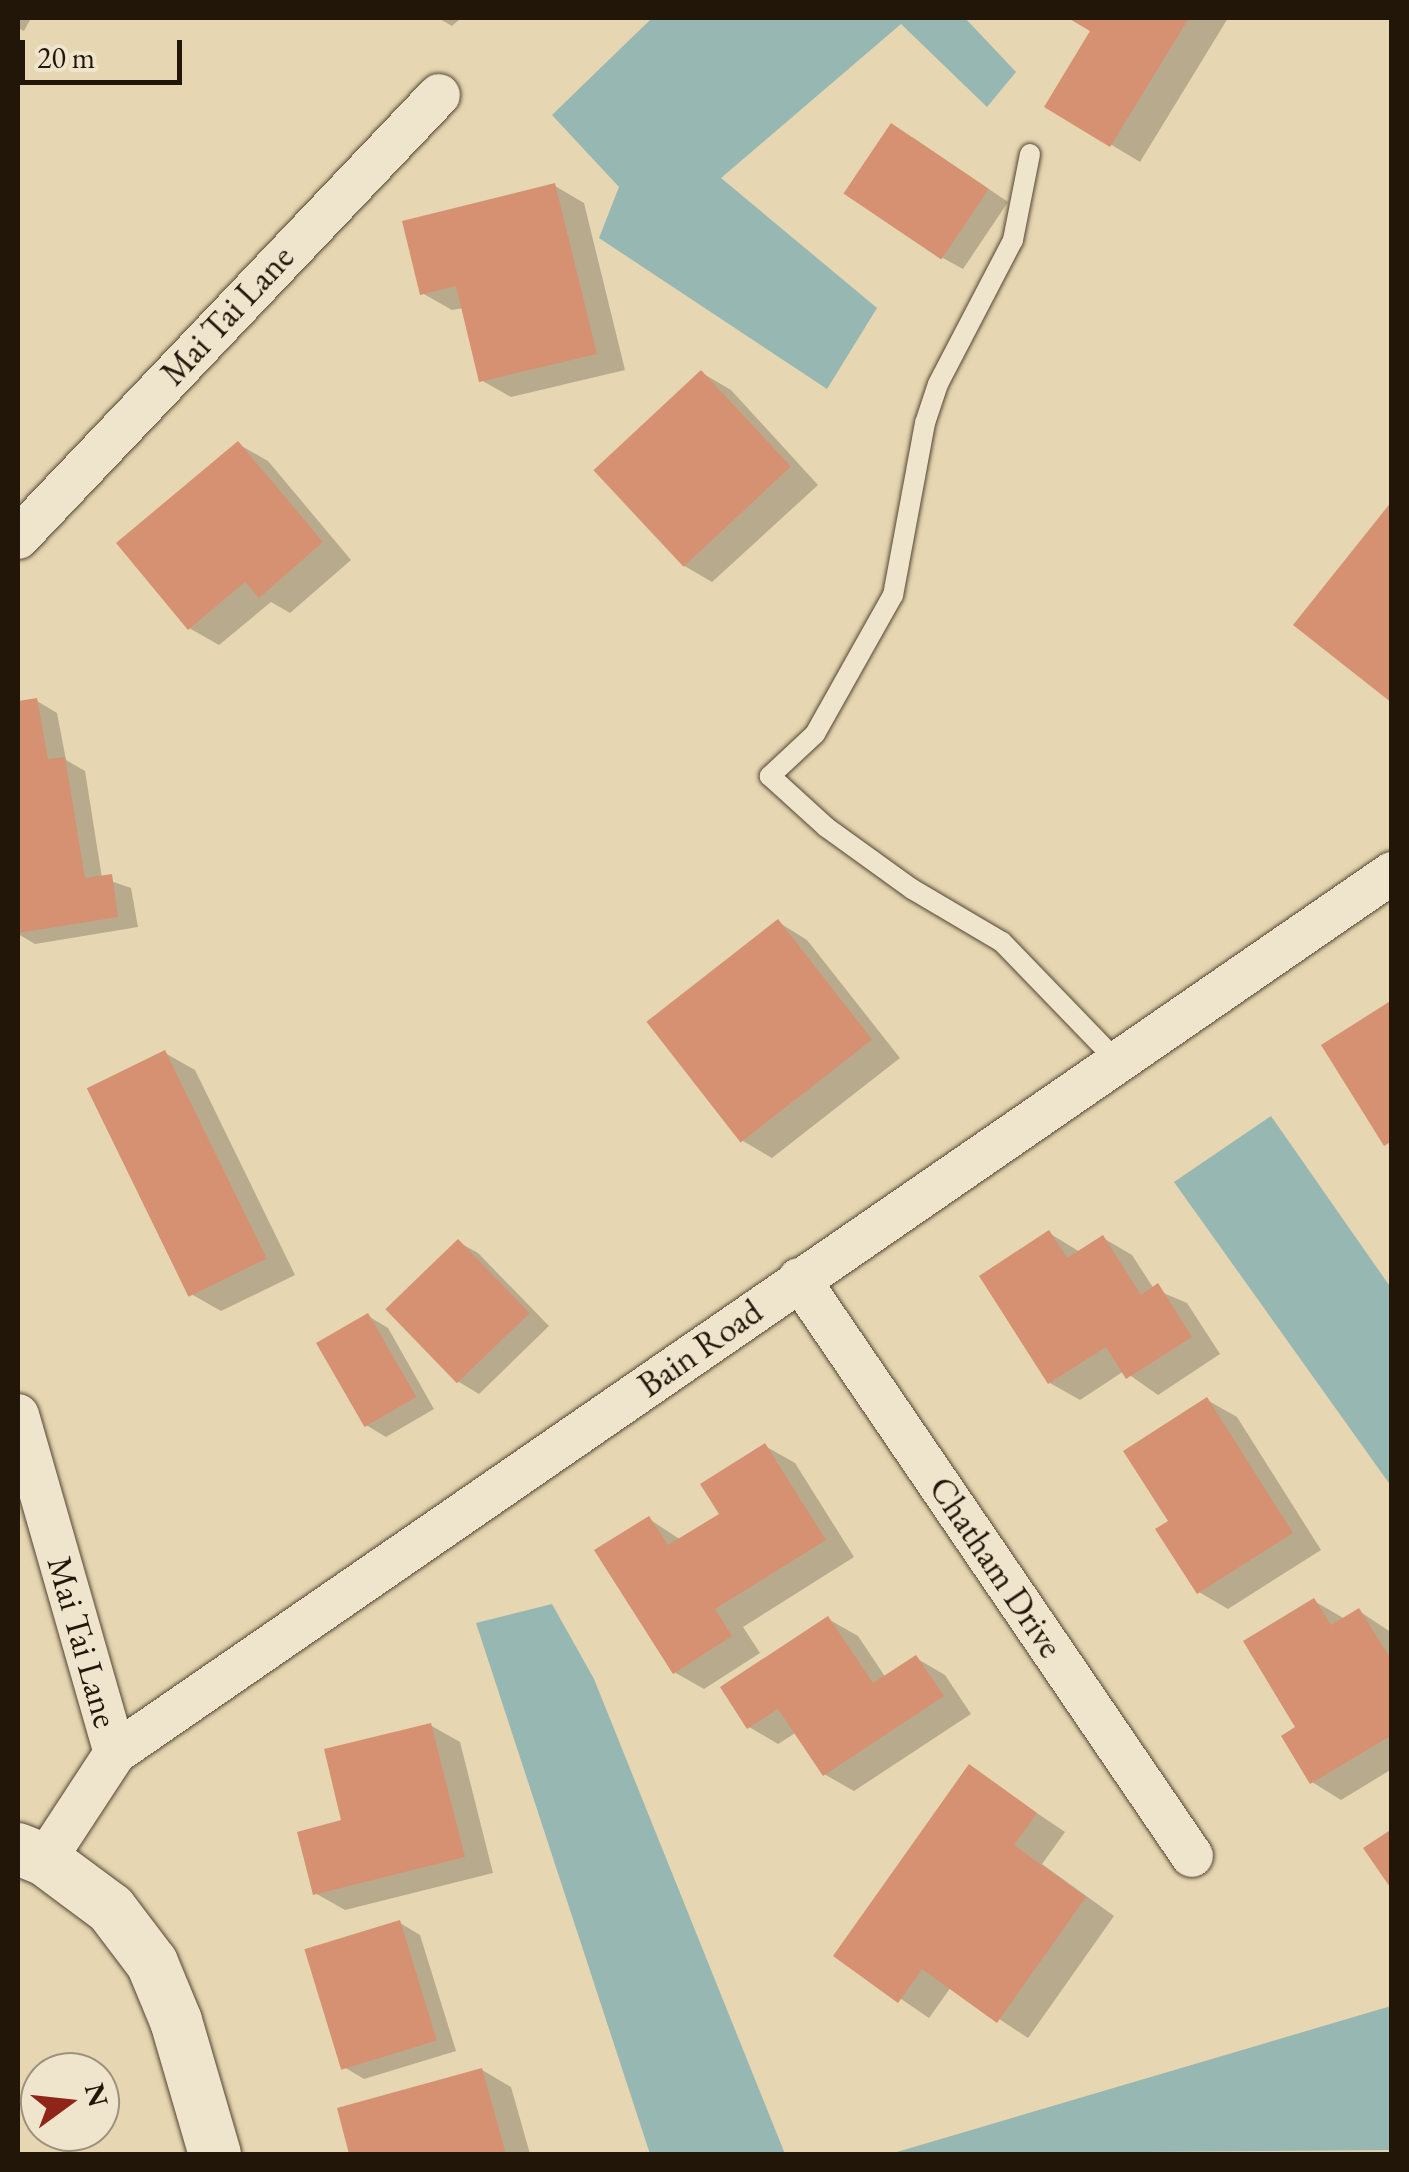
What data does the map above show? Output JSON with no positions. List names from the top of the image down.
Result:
{
  "streets": {
    "street": ["Mai Tai Lane", "Bain Road", "Chatham Drive"]
  },
  "crossings": [
    ["Mai Tai Lane", "Bain Road"],
    ["Bain Road", "Chatham Drive"]
  ],
  "scale_bar": "20 m",
  "north": "right"
}
